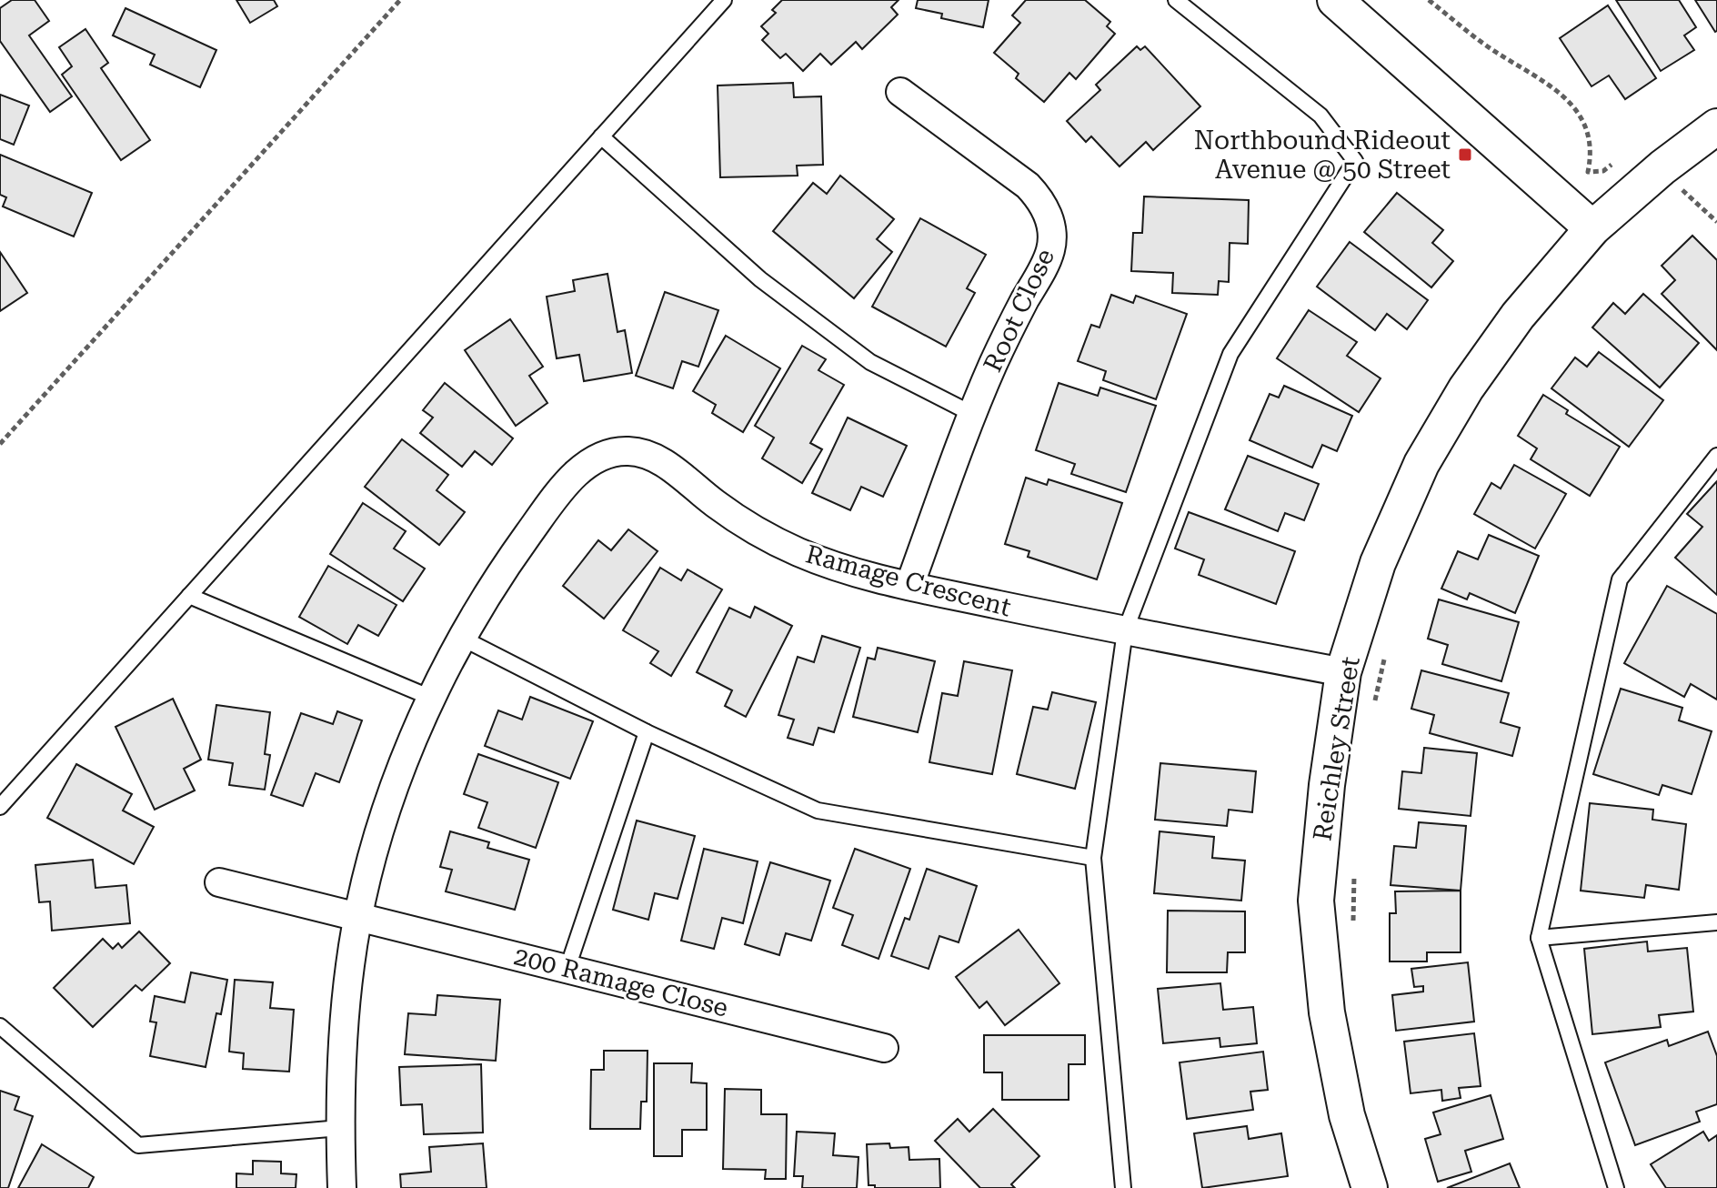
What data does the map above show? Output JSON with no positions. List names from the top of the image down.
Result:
{
  "streets": {
    "street": [
      "Root Close",
      "Ramage Crescent",
      "Reichley Street",
      "200 Ramage Close"
    ]
  },
  "crossings": [
    ["Root Close", "Ramage Crescent"],
    ["Ramage Crescent", "Reichley Street"],
    ["Ramage Crescent", "200 Ramage Close"]
  ],
  "places": {
    "transit": ["Northbound Rideout Avenue @ 50 Street"]
  }
}
